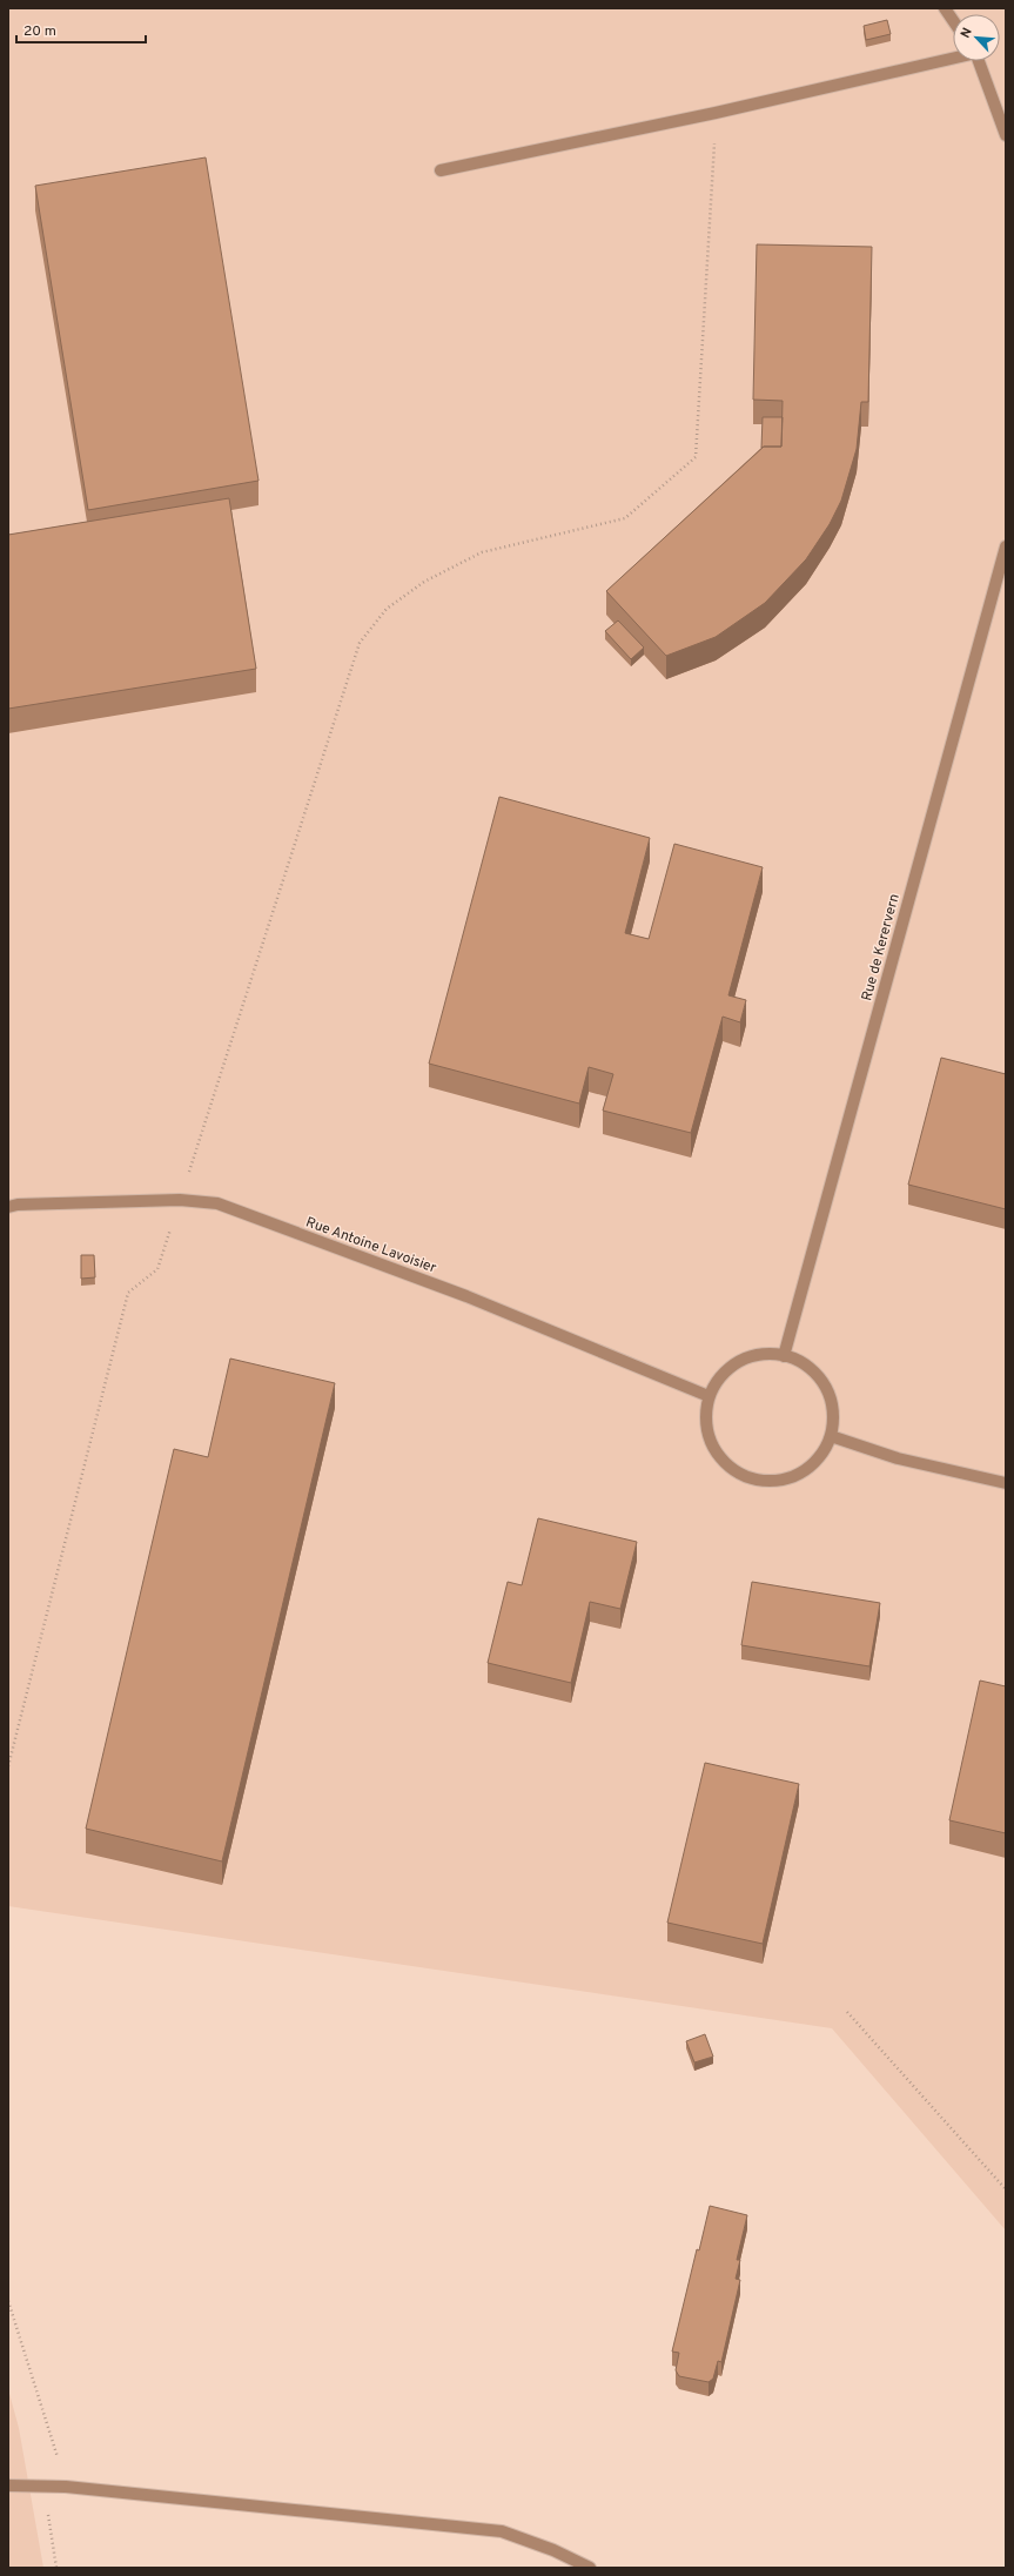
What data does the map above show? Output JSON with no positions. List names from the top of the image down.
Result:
{
  "streets": {
    "street": ["Rue de Kerervern", "Rue Antoine Lavoisier"]
  },
  "crossings": [
    ["Rue de Kerervern", "Rue Antoine Lavoisier"]
  ],
  "scale_bar": "20 m",
  "north": "top left"
}
